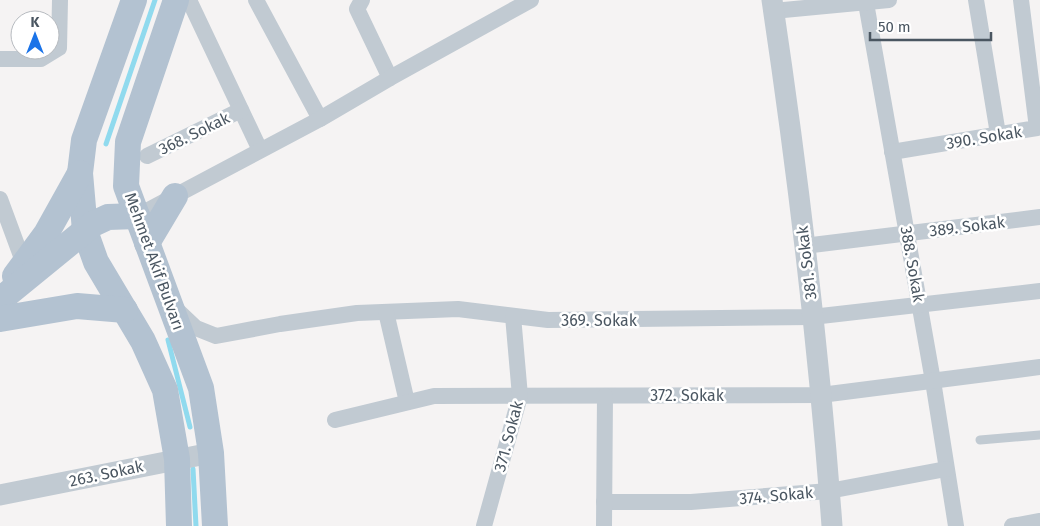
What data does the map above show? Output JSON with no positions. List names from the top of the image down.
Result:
{
  "streets": {
    "main road": ["Mehmet Akif Bulvarı"],
    "street": [
      "368. Sokak",
      "390. Sokak",
      "389. Sokak",
      "381. Sokak",
      "388. Sokak",
      "369. Sokak",
      "372. Sokak",
      "371. Sokak",
      "263. Sokak",
      "374. Sokak"
    ]
  },
  "crossings": [
    ["390. Sokak", "388. Sokak"],
    ["389. Sokak", "381. Sokak"],
    ["389. Sokak", "388. Sokak"],
    ["Mehmet Akif Bulvarı", "369. Sokak"],
    ["Mehmet Akif Bulvarı", "263. Sokak"],
    ["381. Sokak", "369. Sokak"],
    ["381. Sokak", "372. Sokak"],
    ["381. Sokak", "374. Sokak"],
    ["388. Sokak", "369. Sokak"],
    ["388. Sokak", "372. Sokak"],
    ["388. Sokak", "374. Sokak"],
    ["369. Sokak", "371. Sokak"],
    ["372. Sokak", "371. Sokak"]
  ],
  "scale_bar": "50 m",
  "north": "top"
}
